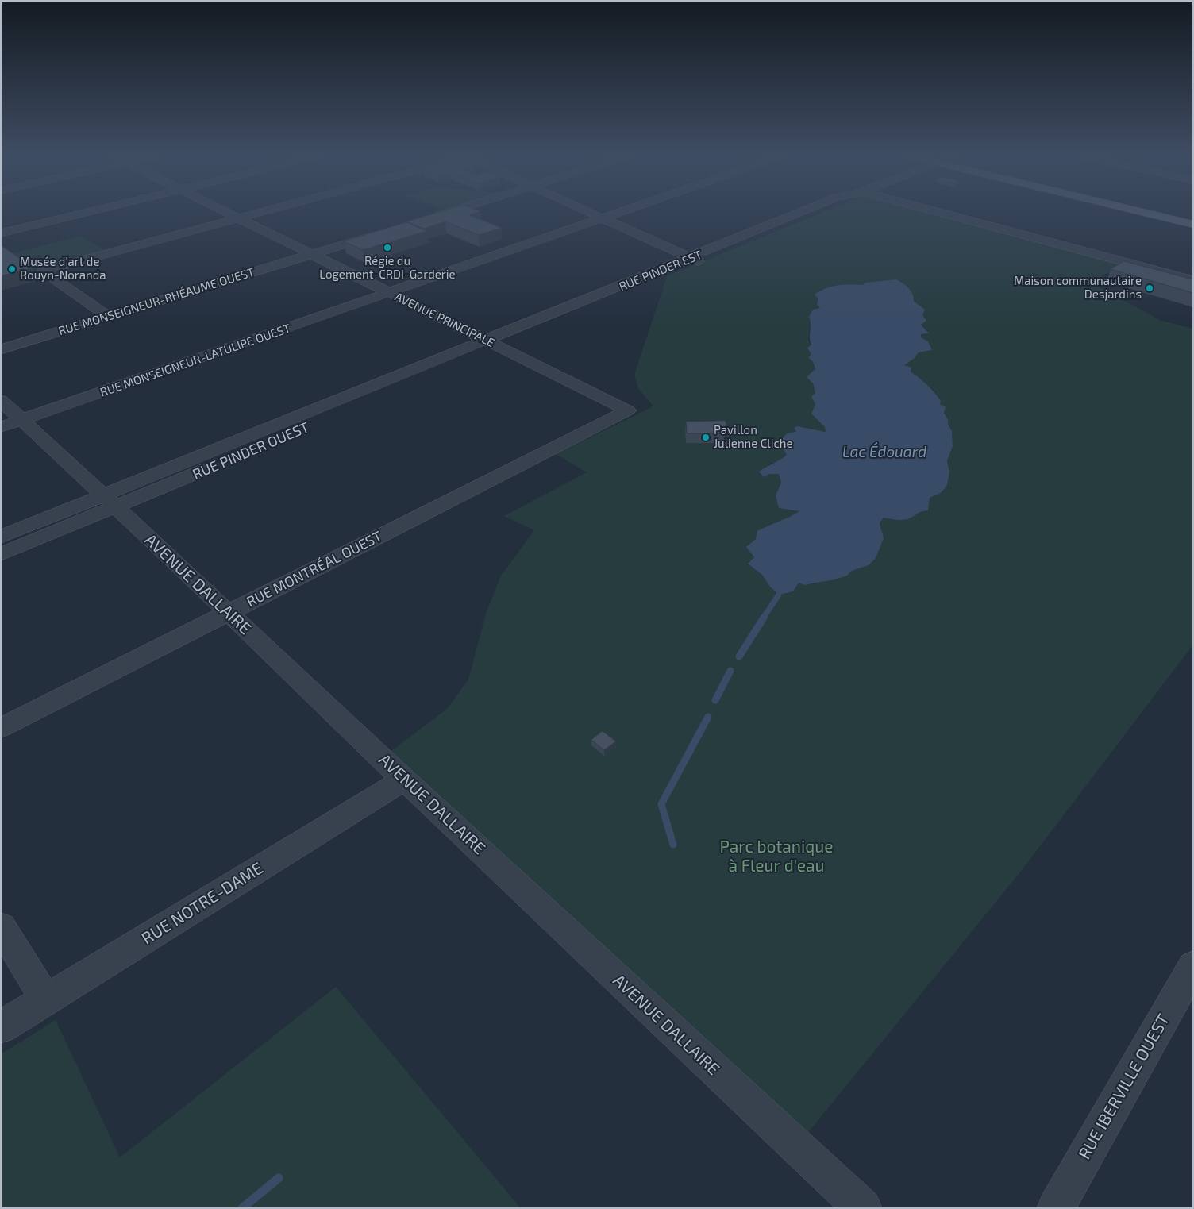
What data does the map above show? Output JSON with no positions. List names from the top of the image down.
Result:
{
  "streets": {
    "street": [
      "RUE PINDER EST",
      "RUE MONSEIGNEUR-RHÉAUME OUEST",
      "AVENUE PRINCIPALE",
      "RUE MONSEIGNEUR-LATULIPE OUEST",
      "RUE PINDER OUEST",
      "RUE MONTRÉAL OUEST",
      "AVENUE DALLAIRE",
      "RUE NOTRE-DAME",
      "RUE IBERVILLE OUEST"
    ]
  },
  "crossings": [
    ["RUE PINDER EST", "AVENUE PRINCIPALE"],
    ["RUE PINDER EST", "RUE PINDER OUEST"],
    ["RUE MONSEIGNEUR-RHÉAUME OUEST", "AVENUE PRINCIPALE"],
    ["AVENUE PRINCIPALE", "RUE MONSEIGNEUR-LATULIPE OUEST"],
    ["AVENUE PRINCIPALE", "RUE PINDER OUEST"],
    ["AVENUE PRINCIPALE", "RUE MONTRÉAL OUEST"],
    ["RUE MONSEIGNEUR-LATULIPE OUEST", "AVENUE DALLAIRE"],
    ["RUE PINDER OUEST", "AVENUE DALLAIRE"],
    ["RUE MONTRÉAL OUEST", "AVENUE DALLAIRE"],
    ["AVENUE DALLAIRE", "RUE NOTRE-DAME"]
  ],
  "water": ["Lac Édouard"],
  "parks": ["Parc botanique à Fleur d'eau"],
  "places": [
    "Régie du Logement-CRDI-Garderie",
    "Musée d'art de Rouyn-Noranda",
    "Maison communautaire Desjardins",
    "Pavillon Julienne Cliche"
  ]
}
